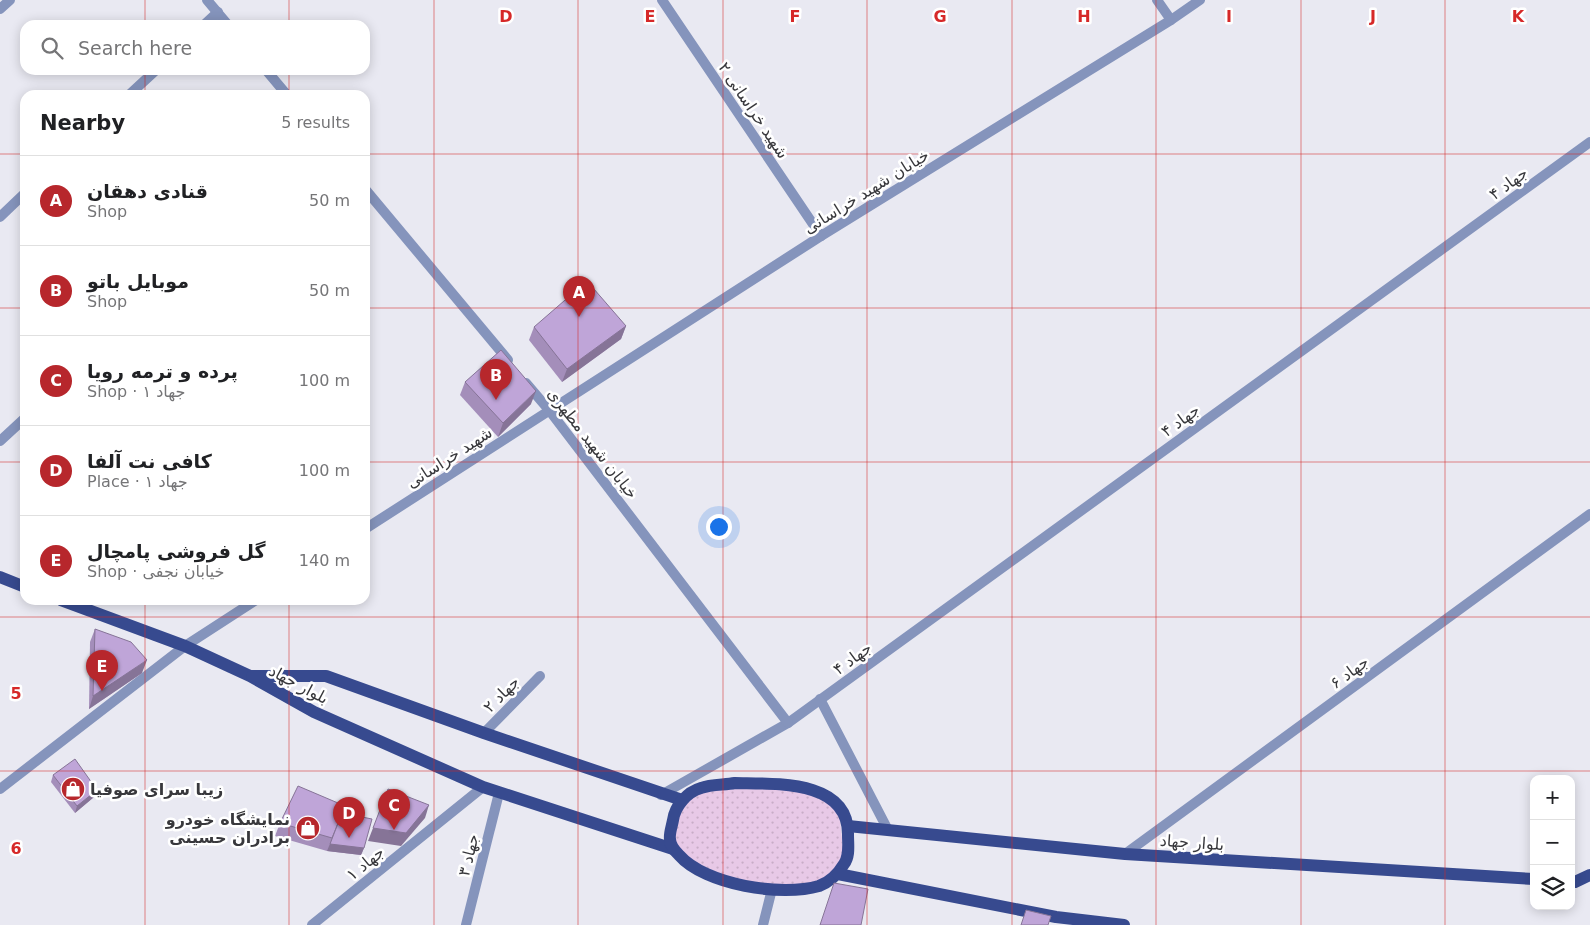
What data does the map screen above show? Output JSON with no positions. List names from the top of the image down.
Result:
{
  "streets": {
    "main road": ["بلوار جهاد"],
    "street": [
      "شهید خراسانی ۲",
      "جهاد ۴",
      "خیابان شهید خراسانی",
      "خیابان شهید مطهری",
      "شهید خراسانی",
      "جهاد ۶",
      "جهاد ۲",
      "جهاد ۳",
      "جهاد ۱"
    ]
  },
  "crossings": [
    ["شهید خراسانی ۲", "خیابان شهید خراسانی"],
    ["جهاد ۴", "خیابان شهید مطهری"],
    ["جهاد ۴", "بلوار جهاد"],
    ["خیابان شهید خراسانی", "خیابان شهید مطهری"],
    ["خیابان شهید خراسانی", "شهید خراسانی"],
    ["خیابان شهید مطهری", "شهید خراسانی"],
    ["جهاد ۶", "بلوار جهاد"],
    ["بلوار جهاد", "جهاد ۲"],
    ["بلوار جهاد", "جهاد ۳"],
    ["بلوار جهاد", "جهاد ۱"]
  ],
  "places": {
    "shop": ["زیبا سرای صوفیا", "نمایشگاه خودرو برادران حسینی"]
  },
  "page": {
    "search": "Search here",
    "heading": ["Nearby", "5 results"],
    "list": [
      {
        "mark": "A",
        "name": "قنادی دهقان",
        "note": "Shop",
        "value": "50 m"
      },
      {
        "mark": "B",
        "name": "موبایل باتو",
        "note": "Shop",
        "value": "50 m"
      },
      {
        "mark": "C",
        "name": "پرده و ترمه رویا",
        "note": "Shop · جهاد ۱",
        "value": "100 m"
      },
      {
        "mark": "D",
        "name": "کافی نت آلفا",
        "note": "Place · جهاد ۱",
        "value": "100 m"
      },
      {
        "mark": "E",
        "name": "گل فروشی پامچال",
        "note": "Shop · خیابان نجفی",
        "value": "140 m"
      }
    ],
    "pins": [
      "A",
      "B",
      "E",
      "C",
      "D"
    ],
    "map_buttons": ["+", "−"]
  },
  "grid": {
    "columns": [
      "D",
      "E",
      "F",
      "G",
      "H",
      "I",
      "J",
      "K"
    ],
    "rows": ["5", "6"]
  }
}
